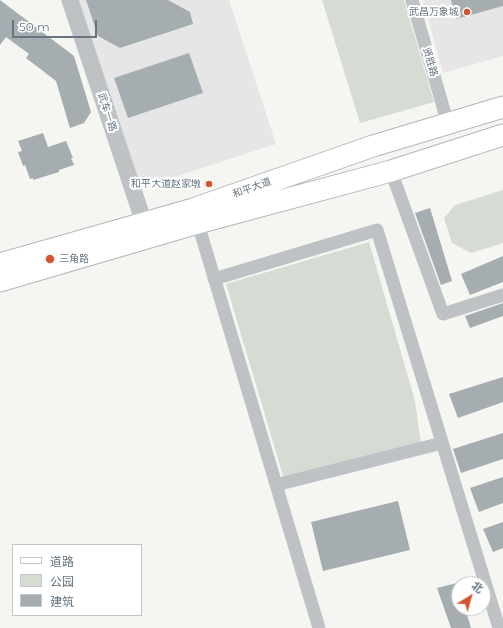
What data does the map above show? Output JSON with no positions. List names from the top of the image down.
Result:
{
  "streets": {
    "main road": ["和平大道"],
    "street": ["贤胜路", "武车一路"]
  },
  "crossings": [
    ["贤胜路", "和平大道"],
    ["武车一路", "和平大道"]
  ],
  "places": ["武昌万象城", "和平大道赵家墩", "三角路"],
  "legend": ["道路", "公园", "建筑"],
  "scale_bar": "50 m",
  "north": "top right"
}
